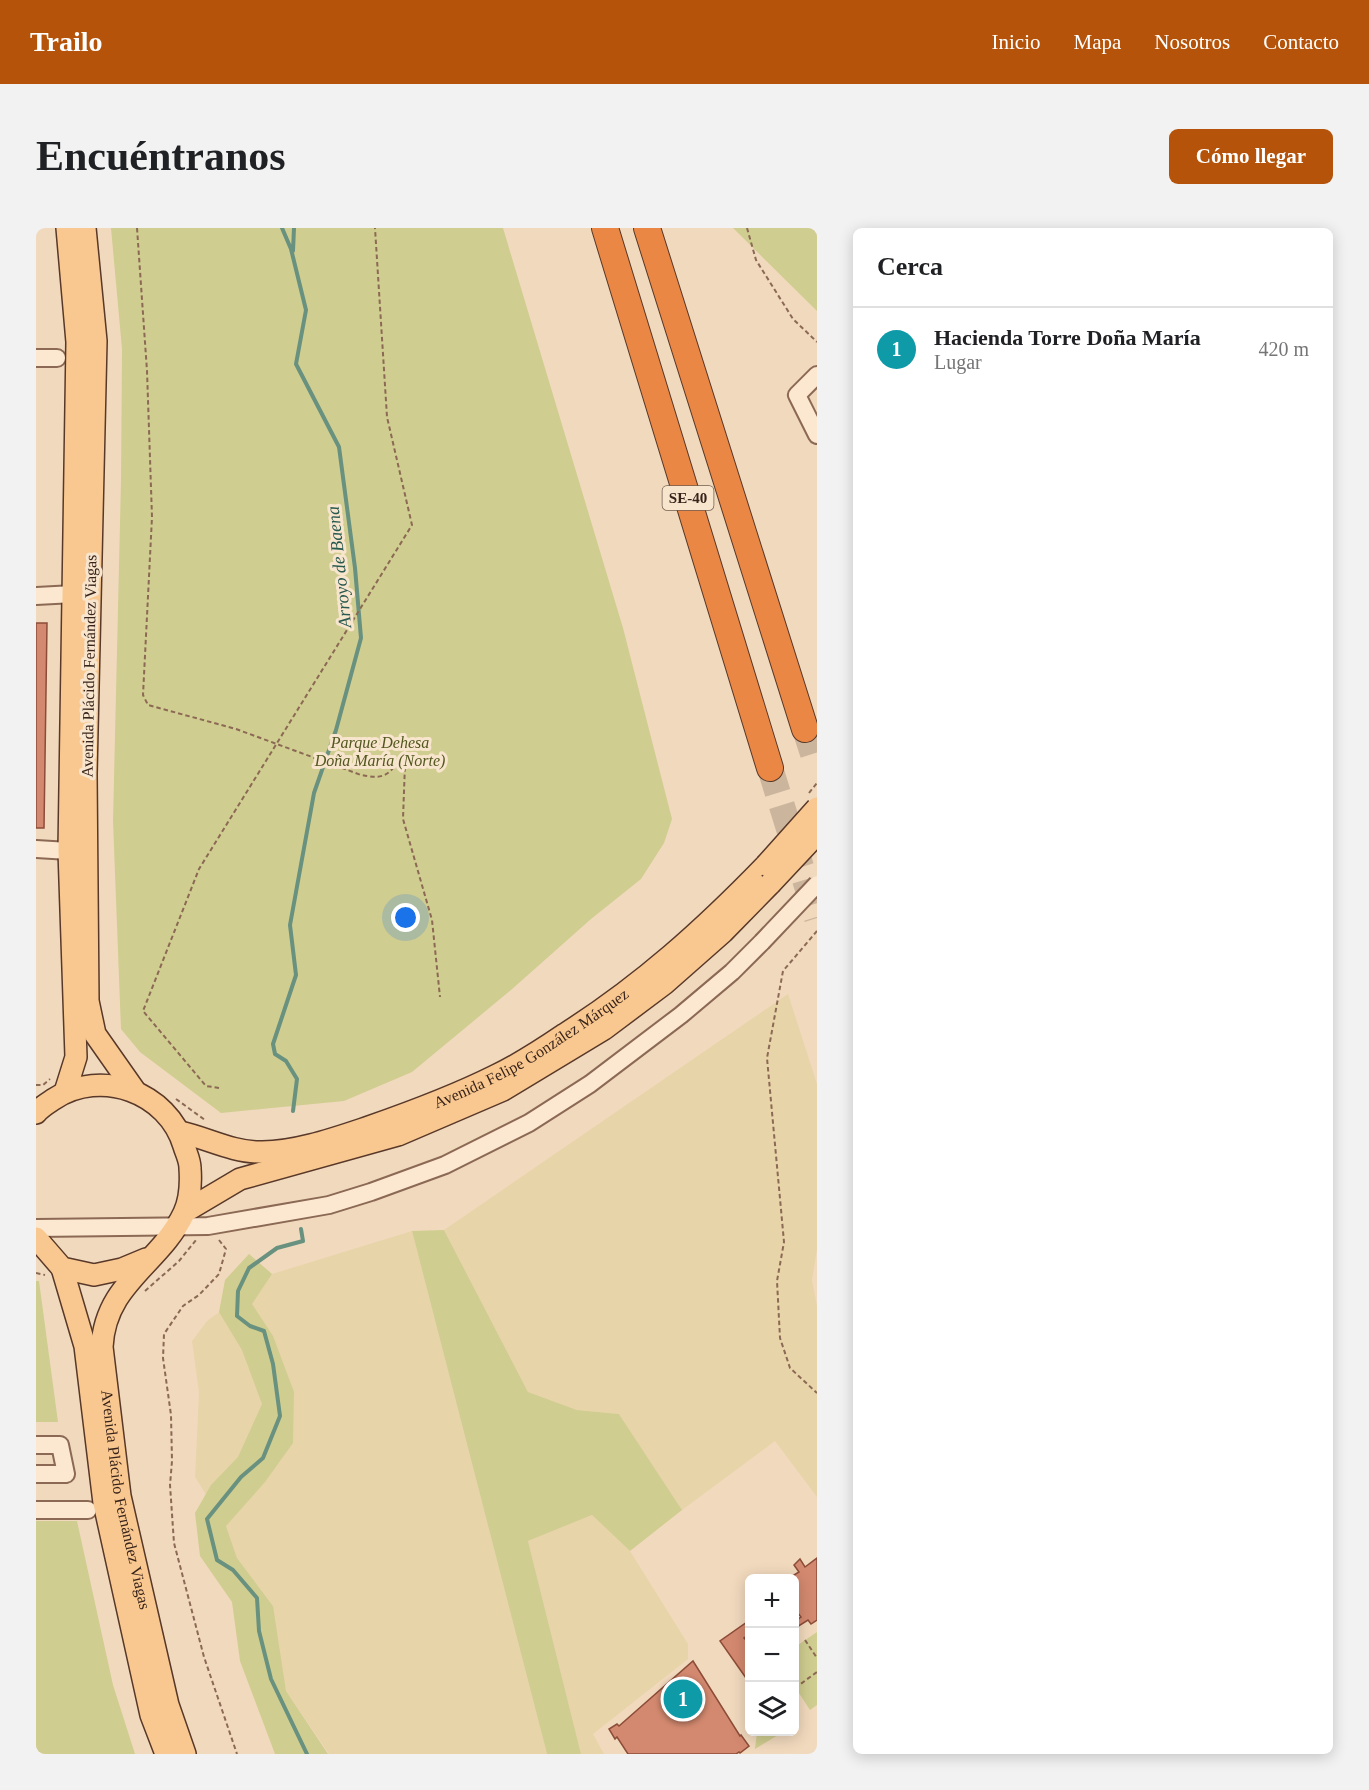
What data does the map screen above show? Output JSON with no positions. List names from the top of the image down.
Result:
{
  "streets": {
    "highway": ["SE-40"],
    "main road": ["Avenida Plácido Fernández Viagas", "Avenida Felipe González Márquez"]
  },
  "crossings": [
    ["Avenida Plácido Fernández Viagas", "Avenida Felipe González Márquez"]
  ],
  "water": ["Arroyo de Baena"],
  "parks": ["Parque Dehesa Doña María (Norte)"],
  "page": {
    "header": "Trailo",
    "nav": [
      "Inicio",
      "Mapa",
      "Nosotros",
      "Contacto"
    ],
    "buttons": "Cómo llegar",
    "title": "Encuéntranos",
    "heading": "Cerca",
    "list": [
      {
        "mark": "1",
        "name": "Hacienda Torre Doña María",
        "note": "Lugar",
        "value": "420 m"
      }
    ],
    "map_buttons": ["+", "−"],
    "pins": "1"
  }
}
